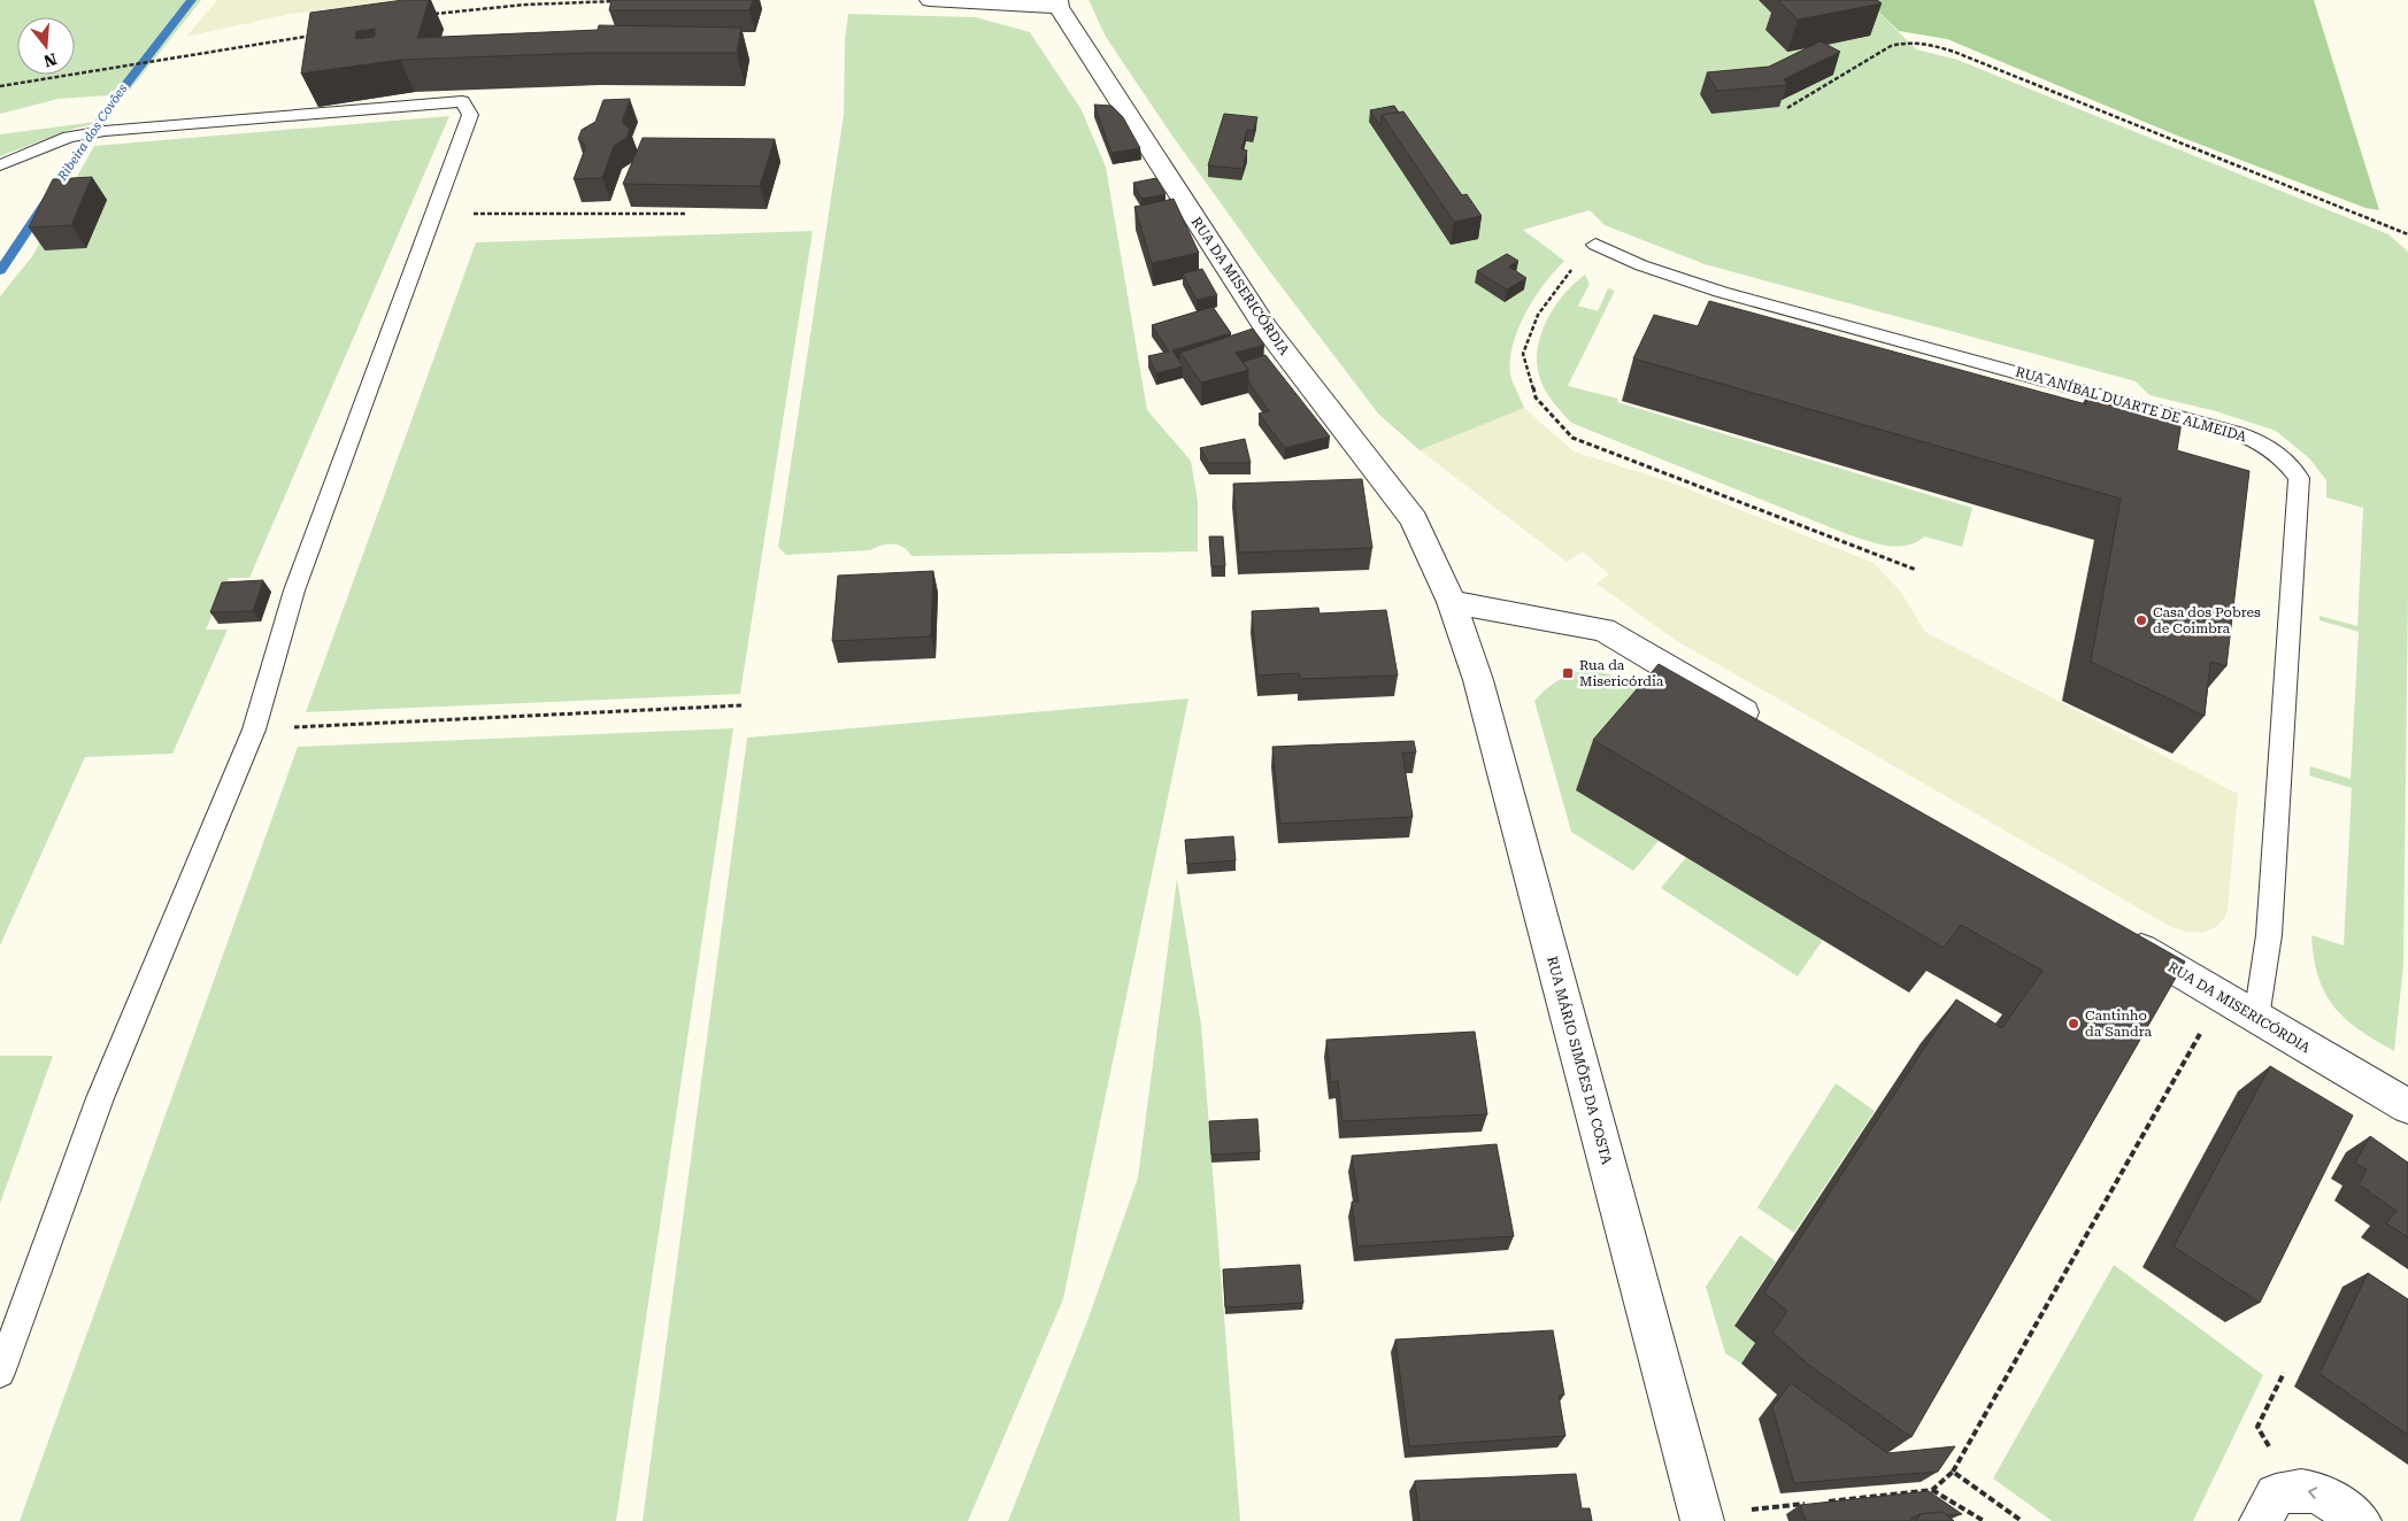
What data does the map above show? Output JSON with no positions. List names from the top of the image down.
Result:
{
  "streets": {
    "street": ["RUA DA MISERICÓRDIA", "RUA MÁRIO SIMÕES DA COSTA"],
    "lane": ["RUA ANÍBAL DUARTE DE ALMEIDA"]
  },
  "crossings": [
    ["RUA DA MISERICÓRDIA", "RUA ANÍBAL DUARTE DE ALMEIDA"],
    ["RUA DA MISERICÓRDIA", "RUA MÁRIO SIMÕES DA COSTA"]
  ],
  "water": ["Ribeira dos Covões"],
  "places": {
    "other": ["Casa dos Pobres de Coimbra", "Cantinho da Sandra"],
    "transit": ["Rua da Misericórdia"]
  },
  "north": "bottom"
}
